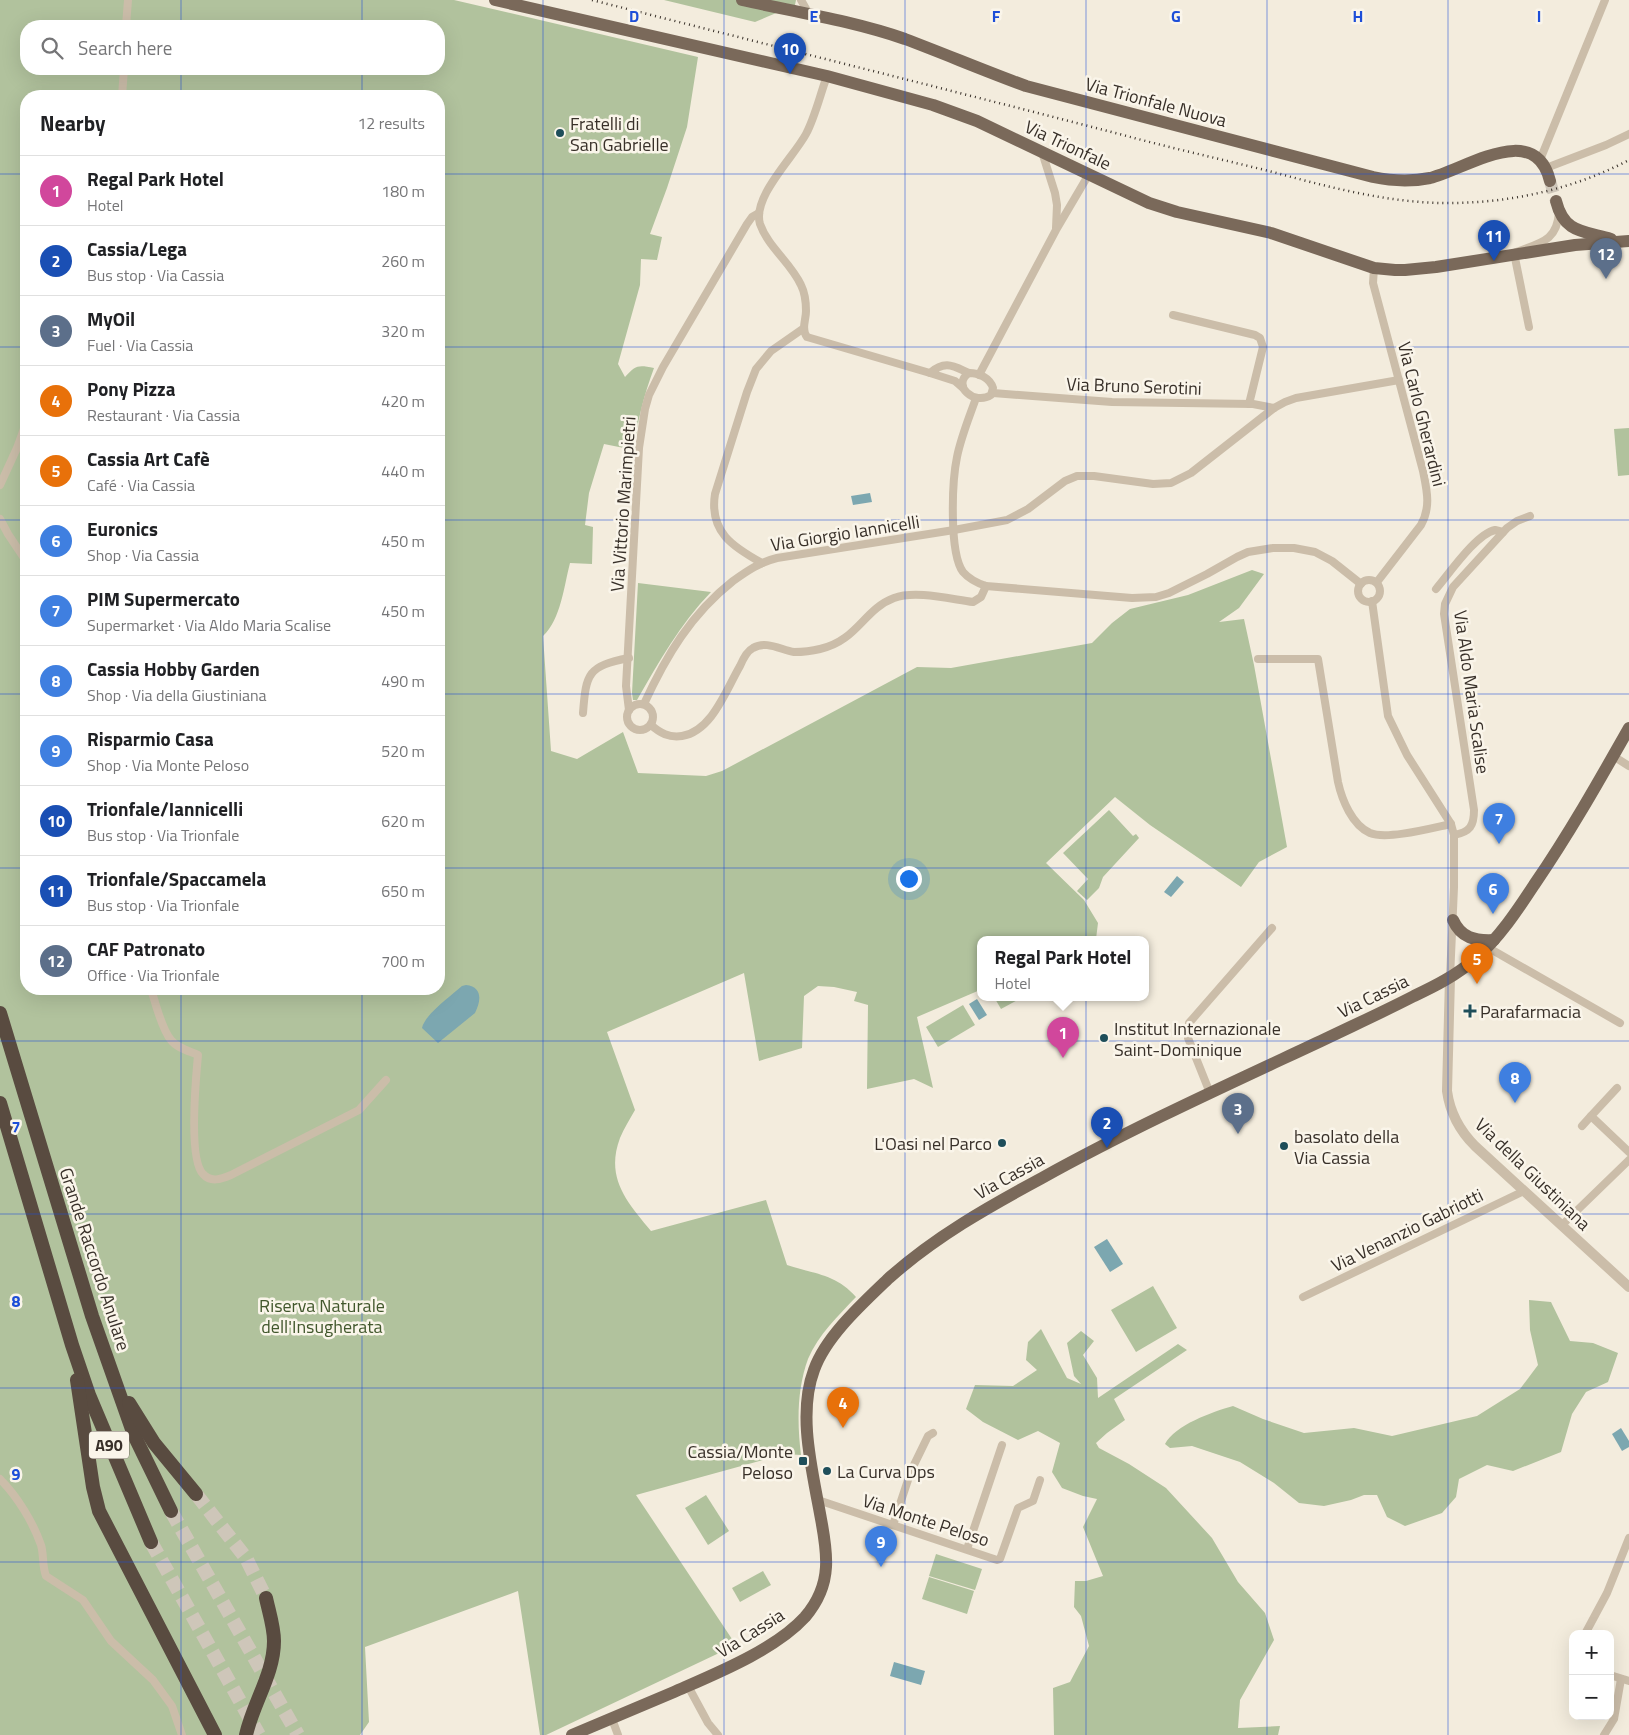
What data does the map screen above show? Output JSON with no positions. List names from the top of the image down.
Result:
{
  "streets": {
    "highway": ["Grande Raccordo Anulare", "A90"],
    "main road": ["Via Trionfale Nuova", "Via Trionfale", "Via Cassia"],
    "street": [
      "Via Bruno Serotini",
      "Via Carlo Gherardini",
      "Via Vittorio Marimpietri",
      "Via Giorgio Iannicelli",
      "Via Aldo Maria Scalise",
      "Via della Giustiniana",
      "Via Venanzio Gabriotti",
      "Via Monte Peloso"
    ]
  },
  "crossings": [
    ["Via Trionfale", "Via Carlo Gherardini"],
    ["Via Bruno Serotini", "Via Giorgio Iannicelli"],
    ["Via Carlo Gherardini", "Via Giorgio Iannicelli"],
    ["Via Cassia", "Via della Giustiniana"],
    ["Via Cassia", "Via Monte Peloso"],
    ["Via della Giustiniana", "Via Venanzio Gabriotti"]
  ],
  "parks": ["Riserva Naturale dell'Insugherata"],
  "places": {
    "other": [
      "Fratelli di San Gabrielle",
      "Institut Internazionale Saint-Dominique",
      "L'Oasi nel Parco",
      "basolato della Via Cassia",
      "La Curva Dps"
    ],
    "health": ["Parafarmacia"],
    "transit": ["Cassia/Monte Peloso"]
  },
  "page": {
    "search": "Search here",
    "pins": [
      "10",
      "11",
      "12",
      "7",
      "6",
      "5",
      "1",
      "8",
      "3",
      "2",
      "4",
      "9"
    ],
    "heading": ["Nearby", "12 results"],
    "list": [
      {
        "mark": "1",
        "name": "Regal Park Hotel",
        "note": "Hotel",
        "value": "180 m"
      },
      {
        "mark": "2",
        "name": "Cassia/Lega",
        "note": "Bus stop · Via Cassia",
        "value": "260 m"
      },
      {
        "mark": "3",
        "name": "MyOil",
        "note": "Fuel · Via Cassia",
        "value": "320 m"
      },
      {
        "mark": "4",
        "name": "Pony Pizza",
        "note": "Restaurant · Via Cassia",
        "value": "420 m"
      },
      {
        "mark": "5",
        "name": "Cassia Art Cafè",
        "note": "Café · Via Cassia",
        "value": "440 m"
      },
      {
        "mark": "6",
        "name": "Euronics",
        "note": "Shop · Via Cassia",
        "value": "450 m"
      },
      {
        "mark": "7",
        "name": "PIM Supermercato",
        "note": "Supermarket · Via Aldo Maria Scalise",
        "value": "450 m"
      },
      {
        "mark": "8",
        "name": "Cassia Hobby Garden",
        "note": "Shop · Via della Giustiniana",
        "value": "490 m"
      },
      {
        "mark": "9",
        "name": "Risparmio Casa",
        "note": "Shop · Via Monte Peloso",
        "value": "520 m"
      },
      {
        "mark": "10",
        "name": "Trionfale/Iannicelli",
        "note": "Bus stop · Via Trionfale",
        "value": "620 m"
      },
      {
        "mark": "11",
        "name": "Trionfale/Spaccamela",
        "note": "Bus stop · Via Trionfale",
        "value": "650 m"
      },
      {
        "mark": "12",
        "name": "CAF Patronato",
        "note": "Office · Via Trionfale",
        "value": "700 m"
      }
    ],
    "popup": ["Regal Park Hotel", "Hotel"],
    "map_buttons": ["+", "−"]
  },
  "grid": {
    "columns": [
      "D",
      "E",
      "F",
      "G",
      "H",
      "I"
    ],
    "rows": ["7", "8", "9"]
  }
}
